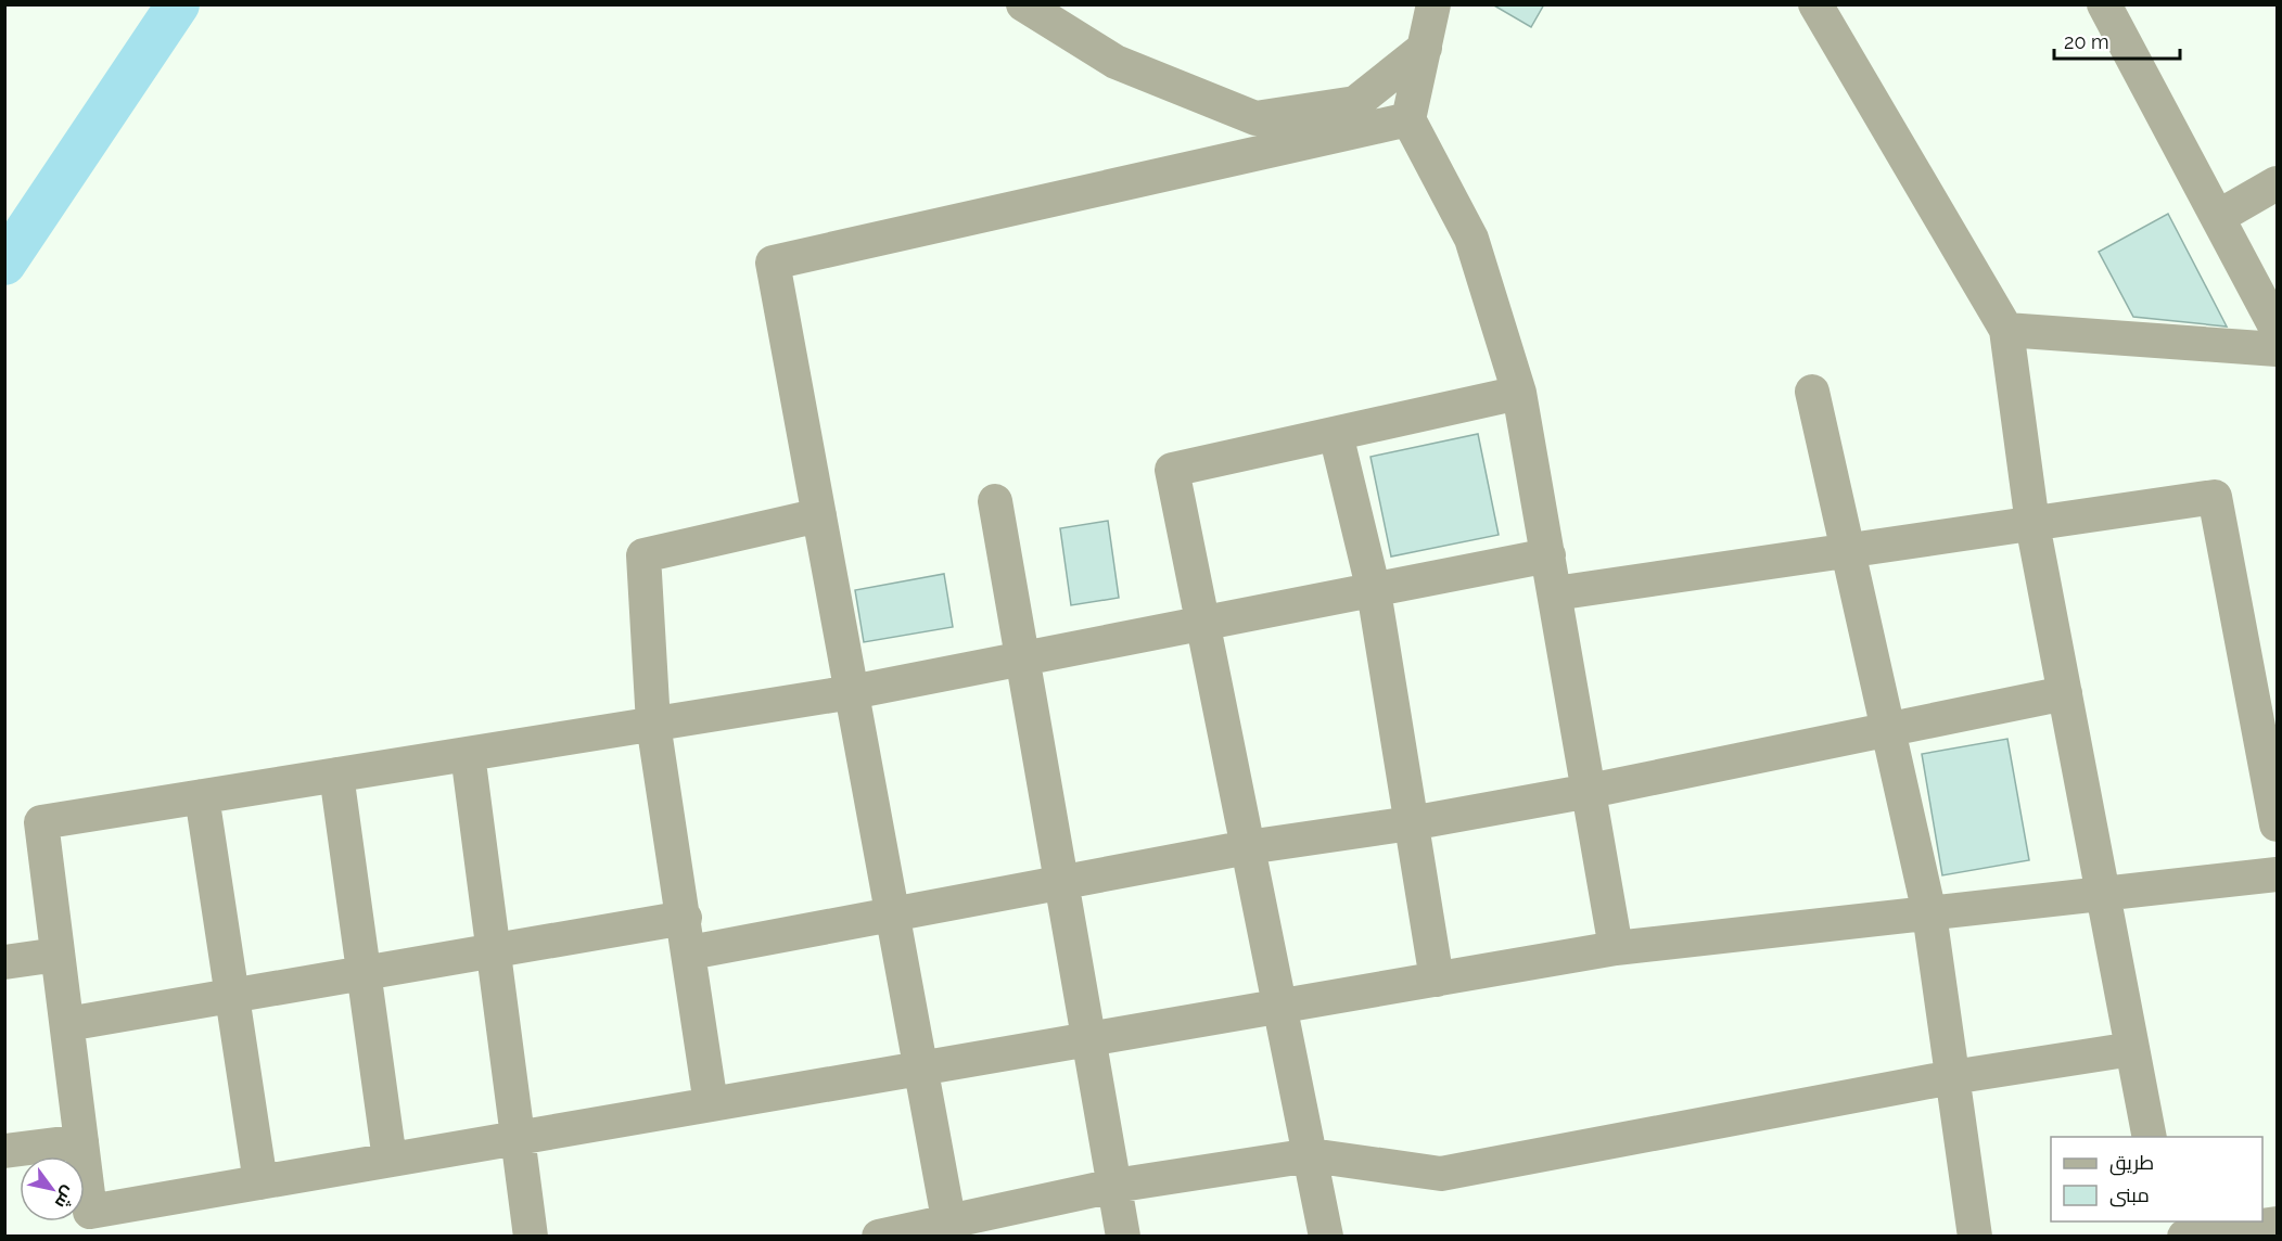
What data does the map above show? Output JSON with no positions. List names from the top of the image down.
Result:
{
  "legend": ["طريق", "مبنى"],
  "scale_bar": "20 m",
  "north": "bottom right"
}
